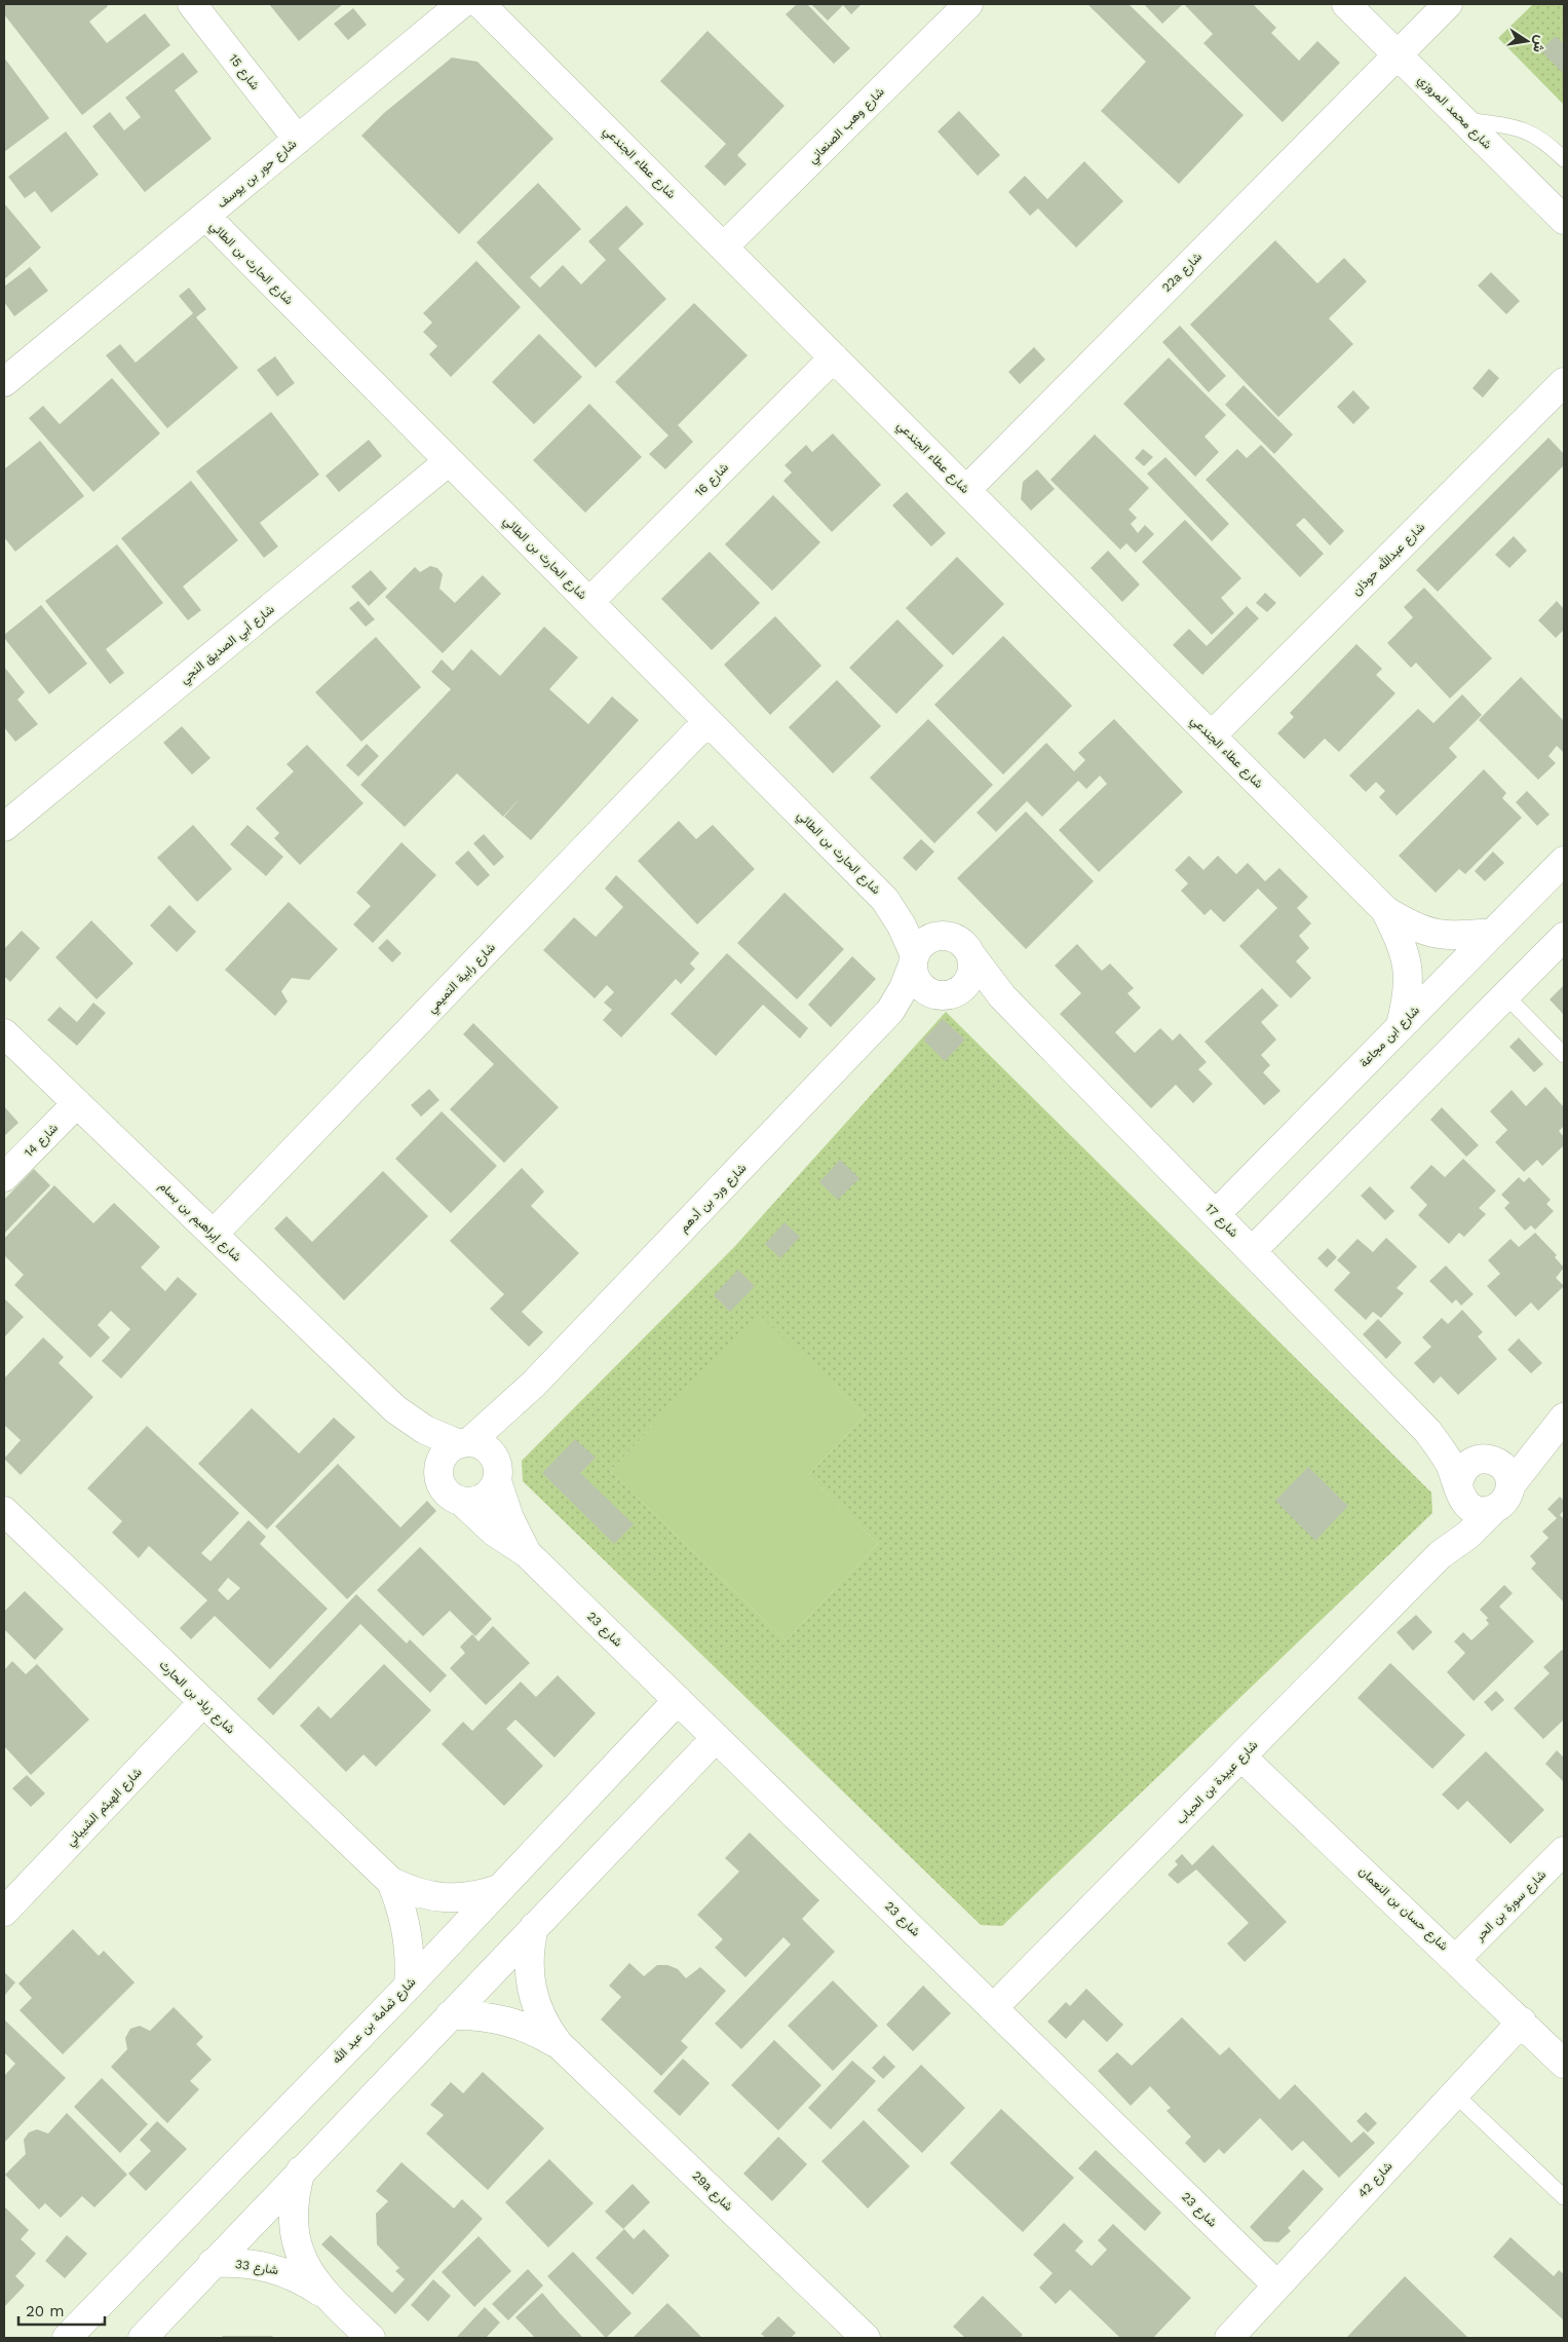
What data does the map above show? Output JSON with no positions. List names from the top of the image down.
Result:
{
  "streets": {
    "street": [
      "شارع 15",
      "شارع محمد المروزي",
      "شارع وهب الصنعاني",
      "شارع عطاء الجندعي",
      "شارع حور بن يوسف",
      "شارع الحارث بن الطائي",
      "22a شارع",
      "شارع 16",
      "شارع عبدالله حوذان",
      "شارع أبي الصديق النجي",
      "شارع رابية التميمي",
      "شارع ابن مجاعة",
      "شارع 14",
      "شارع ورد بن أدهم",
      "شارع 17",
      "شارع إبراهيم بن بسام",
      "شارع 23",
      "شارع زياد بن الحارث",
      "شارع عبيدة بن الحباب",
      "شارع الهيثم الشيباني",
      "شارع سورة بن الحر",
      "شارع حسان بن النعمان",
      "شارع ثمامة بن عبد الله",
      "شارع 42",
      "29a شارع",
      "شارع 33"
    ]
  },
  "crossings": [
    ["شارع 15", "شارع حور بن يوسف"],
    ["شارع محمد المروزي", "22a شارع"],
    ["شارع وهب الصنعاني", "شارع عطاء الجندعي"],
    ["شارع عطاء الجندعي", "22a شارع"],
    ["شارع عطاء الجندعي", "شارع 16"],
    ["شارع عطاء الجندعي", "شارع عبدالله حوذان"],
    ["شارع عطاء الجندعي", "شارع ابن مجاعة"],
    ["شارع حور بن يوسف", "شارع الحارث بن الطائي"],
    ["شارع الحارث بن الطائي", "شارع 16"],
    ["شارع الحارث بن الطائي", "شارع أبي الصديق النجي"],
    ["شارع الحارث بن الطائي", "شارع رابية التميمي"],
    ["شارع الحارث بن الطائي", "شارع ورد بن أدهم"],
    ["شارع الحارث بن الطائي", "شارع 17"],
    ["شارع رابية التميمي", "شارع إبراهيم بن بسام"],
    ["شارع ابن مجاعة", "شارع 17"],
    ["شارع 14", "شارع إبراهيم بن بسام"],
    ["شارع ورد بن أدهم", "شارع 17"],
    ["شارع ورد بن أدهم", "شارع إبراهيم بن بسام"],
    ["شارع ورد بن أدهم", "شارع 23"],
    ["شارع 17", "شارع عبيدة بن الحباب"],
    ["شارع إبراهيم بن بسام", "شارع 23"],
    ["شارع 23", "شارع عبيدة بن الحباب"],
    ["شارع 23", "شارع ثمامة بن عبد الله"],
    ["شارع 23", "شارع 42"],
    ["شارع زياد بن الحارث", "شارع الهيثم الشيباني"],
    ["شارع زياد بن الحارث", "شارع ثمامة بن عبد الله"],
    ["شارع عبيدة بن الحباب", "شارع حسان بن النعمان"],
    ["شارع سورة بن الحر", "شارع حسان بن النعمان"],
    ["شارع حسان بن النعمان", "شارع 42"]
  ],
  "scale_bar": "20 m",
  "north": "right"
}
